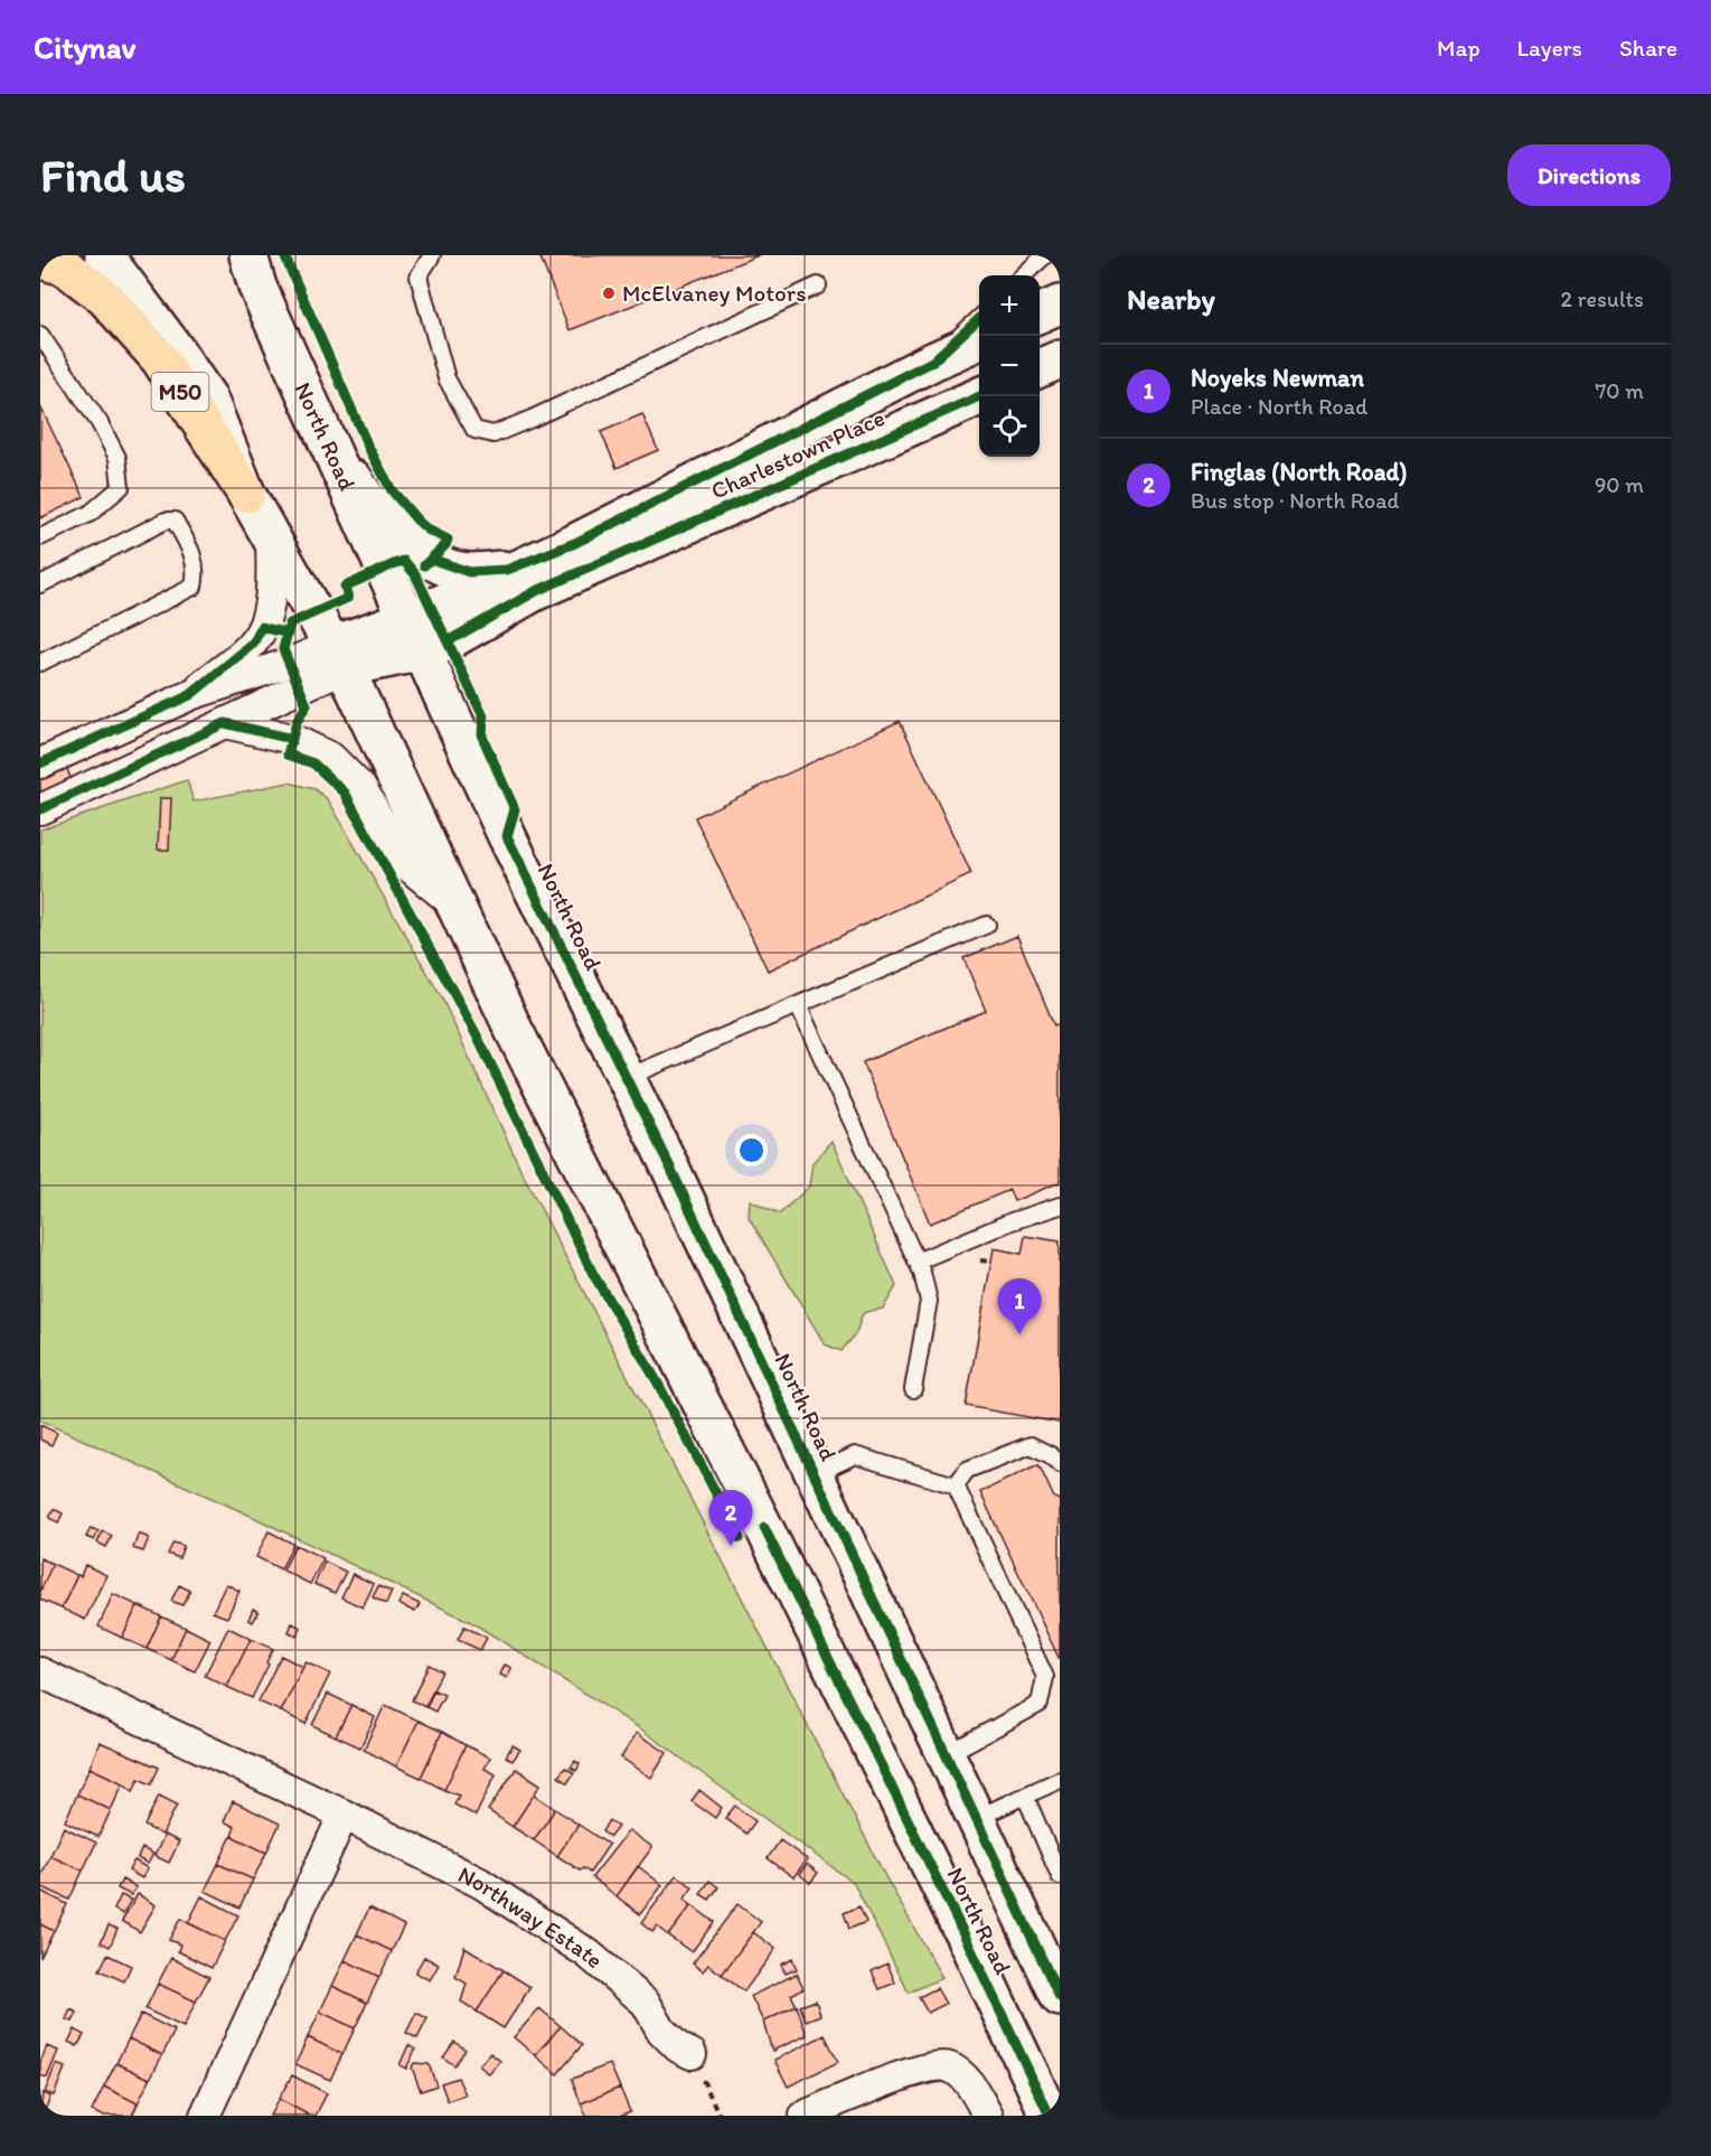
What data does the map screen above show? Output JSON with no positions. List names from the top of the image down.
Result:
{
  "streets": {
    "highway": ["M50"],
    "main road": ["North Road", "Charlestown Place"],
    "street": ["Northway Estate"]
  },
  "crossings": [
    ["M50", "North Road"],
    ["North Road", "Charlestown Place"]
  ],
  "places": ["McElvaney Motors"],
  "page": {
    "header": "Citynav",
    "nav": ["Map", "Layers", "Share"],
    "buttons": "Directions",
    "title": "Find us",
    "heading": ["Nearby", "2 results"],
    "map_buttons": ["+", "−"],
    "list": [
      {
        "mark": "1",
        "name": "Noyeks Newman",
        "note": "Place · North Road",
        "value": "70 m"
      },
      {
        "mark": "2",
        "name": "Finglas (North Road)",
        "note": "Bus stop · North Road",
        "value": "90 m"
      }
    ],
    "pins": ["1", "2"]
  }
}
